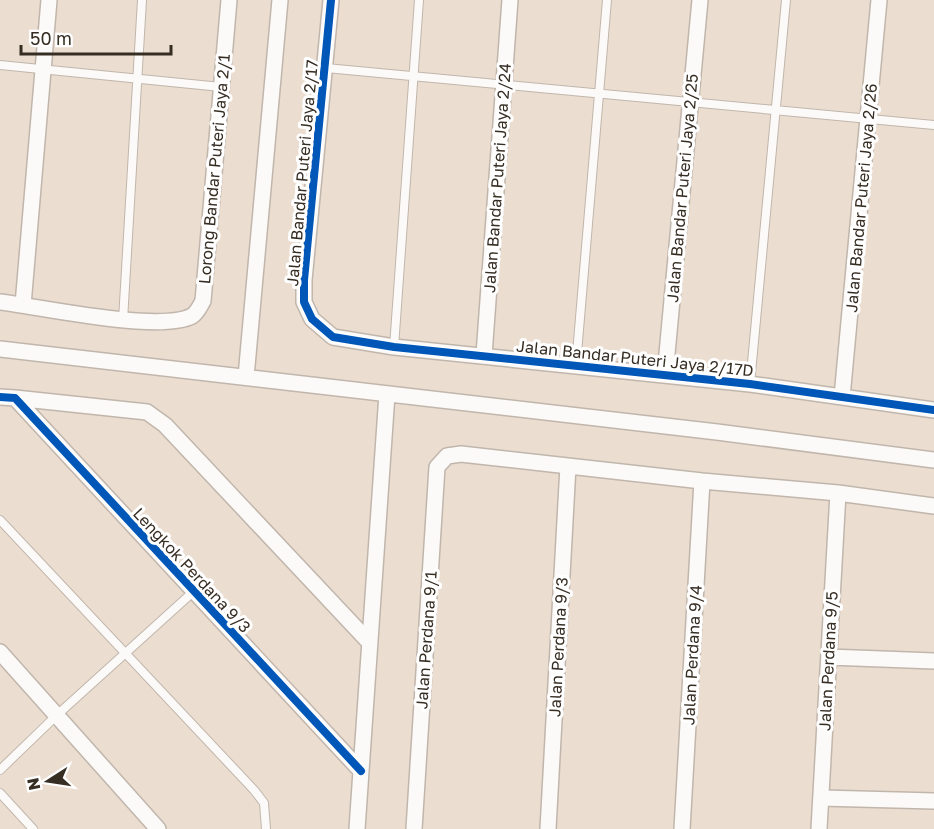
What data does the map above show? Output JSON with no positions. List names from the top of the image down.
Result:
{
  "streets": {
    "street": [
      "Lorong Bandar Puteri Jaya 2/1",
      "Jalan Bandar Puteri Jaya 2/17",
      "Jalan Bandar Puteri Jaya 2/24",
      "Jalan Bandar Puteri Jaya 2/25",
      "Jalan Bandar Puteri Jaya 2/26",
      "Jalan Bandar Puteri Jaya 2/17D",
      "Lengkok Perdana 9/3",
      "Jalan Perdana 9/1",
      "Jalan Perdana 9/3",
      "Jalan Perdana 9/4",
      "Jalan Perdana 9/5"
    ]
  },
  "crossings": [
    ["Jalan Bandar Puteri Jaya 2/17", "Jalan Bandar Puteri Jaya 2/17D"],
    ["Jalan Bandar Puteri Jaya 2/24", "Jalan Bandar Puteri Jaya 2/17D"],
    ["Jalan Bandar Puteri Jaya 2/25", "Jalan Bandar Puteri Jaya 2/17D"],
    ["Jalan Bandar Puteri Jaya 2/26", "Jalan Bandar Puteri Jaya 2/17D"],
    ["Jalan Perdana 9/1", "Jalan Perdana 9/3"]
  ],
  "scale_bar": "50 m",
  "north": "left"
}
